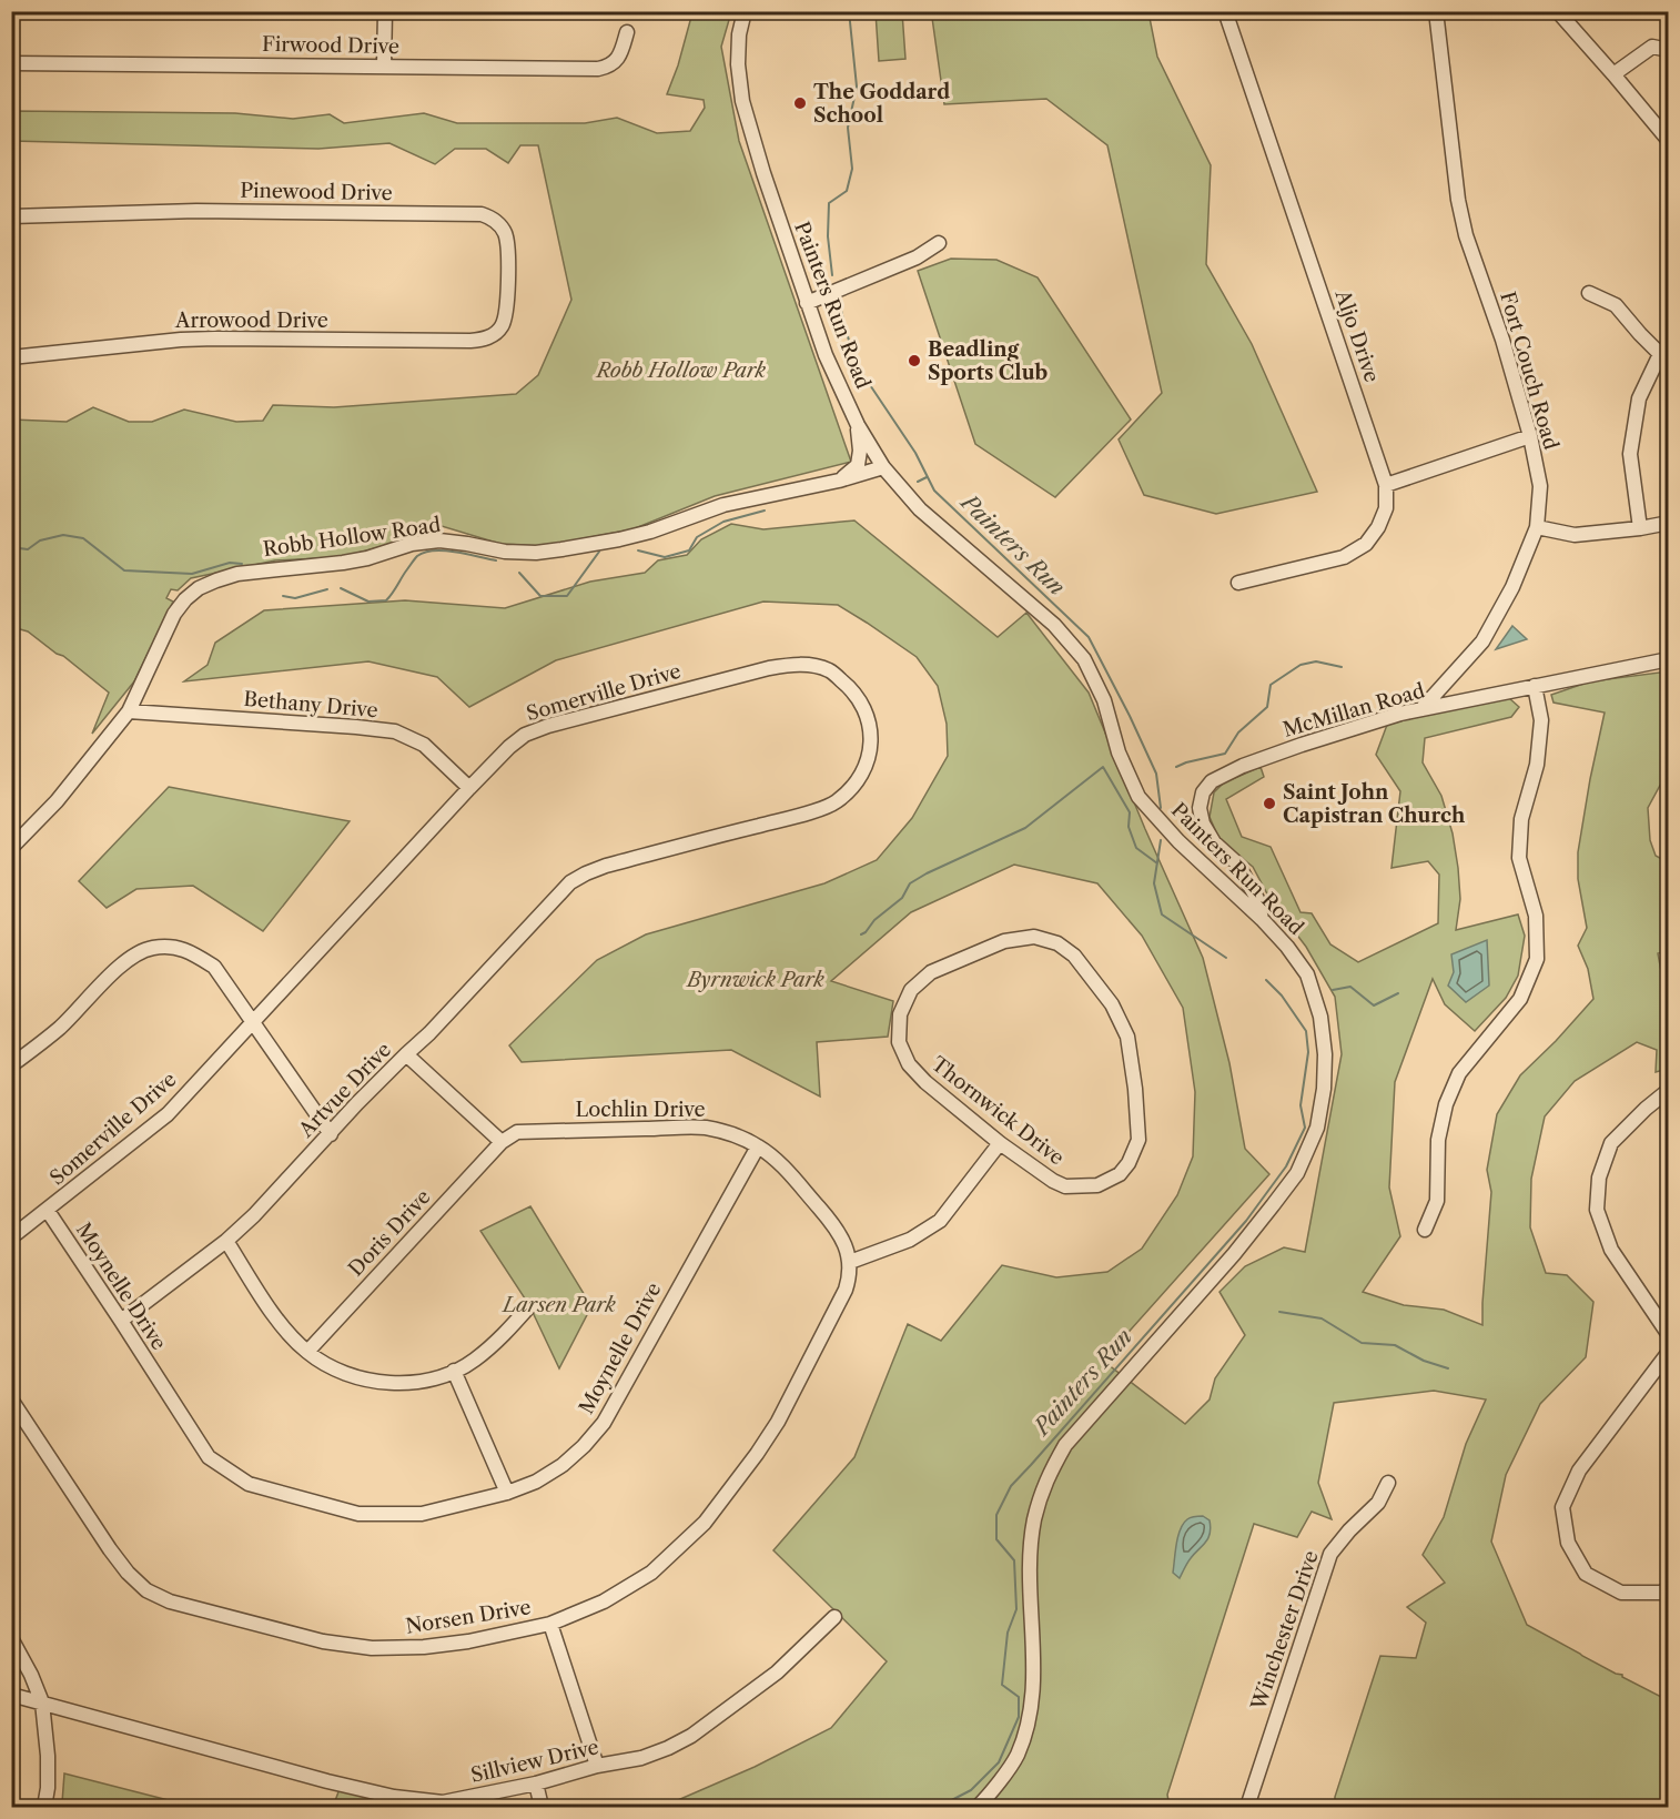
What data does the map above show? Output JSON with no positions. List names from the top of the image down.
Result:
{
  "streets": {
    "street": [
      "Firwood Drive",
      "Pinewood Drive",
      "Painters Run Road",
      "Arrowood Drive",
      "Aljo Drive",
      "Fort Couch Road",
      "Robb Hollow Road",
      "Somerville Drive",
      "Bethany Drive",
      "McMillan Road",
      "Artvue Drive",
      "Lochlin Drive",
      "Thornwick Drive",
      "Doris Drive",
      "Moynelle Drive",
      "Norsen Drive",
      "Winchester Drive",
      "Sillview Drive"
    ]
  },
  "crossings": [
    ["Pinewood Drive", "Arrowood Drive"],
    ["Painters Run Road", "Robb Hollow Road"],
    ["Painters Run Road", "McMillan Road"],
    ["Fort Couch Road", "McMillan Road"],
    ["Robb Hollow Road", "Bethany Drive"],
    ["Somerville Drive", "Bethany Drive"],
    ["Somerville Drive", "Artvue Drive"],
    ["Somerville Drive", "Moynelle Drive"],
    ["Artvue Drive", "Moynelle Drive"],
    ["Lochlin Drive", "Doris Drive"],
    ["Lochlin Drive", "Moynelle Drive"],
    ["Lochlin Drive", "Norsen Drive"]
  ],
  "water": ["Painters Run"],
  "parks": ["Robb Hollow Park", "Byrnwick Park", "Larsen Park"],
  "places": ["The Goddard School", "Beadling Sports Club", "Saint John Capistran Church"]
}
